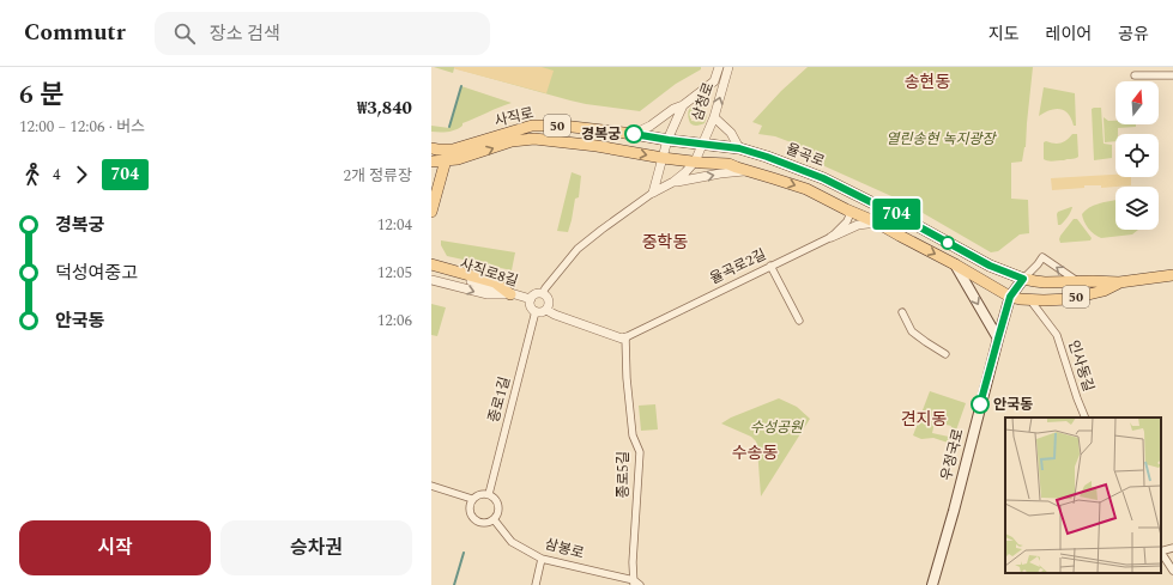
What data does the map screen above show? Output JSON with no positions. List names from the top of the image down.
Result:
{
  "streets": {
    "main road": [
      "사직로",
      "50",
      "율곡로",
      "우정국로"
    ],
    "street": [
      "삼청로",
      "율곡로2길",
      "사직로8길",
      "인사동길",
      "종로1길",
      "종로5길",
      "삼봉로"
    ]
  },
  "crossings": [
    ["삼청로", "사직로"],
    ["삼청로", "율곡로"],
    ["사직로", "50"],
    ["사직로", "율곡로"],
    ["율곡로", "율곡로2길"],
    ["율곡로", "인사동길"],
    ["율곡로", "우정국로"],
    ["율곡로2길", "종로5길"],
    ["사직로8길", "종로1길"],
    ["종로1길", "삼봉로"],
    ["종로5길", "삼봉로"]
  ],
  "one_way": ["사직로8길"],
  "districts": [
    "송현동",
    "중학동",
    "견지동",
    "수송동"
  ],
  "parks": ["열린송현 녹지광장", "수성공원"],
  "places": ["경복궁", "안국동"],
  "lines": ["bus line 704"],
  "north": "top",
  "page": {
    "header": "Commutr",
    "search": "장소 검색",
    "nav": ["지도", "레이어", "공유"],
    "heading": ["6 분", "12:00 – 12:06 · 버스", "₩3,840"],
    "on_map": "704",
    "legs": ["4", "704", "2개 정류장"],
    "list": [
      {
        "name": "경복궁",
        "value": "12:04"
      },
      {
        "name": "덕성여중고",
        "value": "12:05"
      },
      {
        "name": "안국동",
        "value": "12:06"
      }
    ],
    "buttons": ["시작", "승차권"]
  }
}
